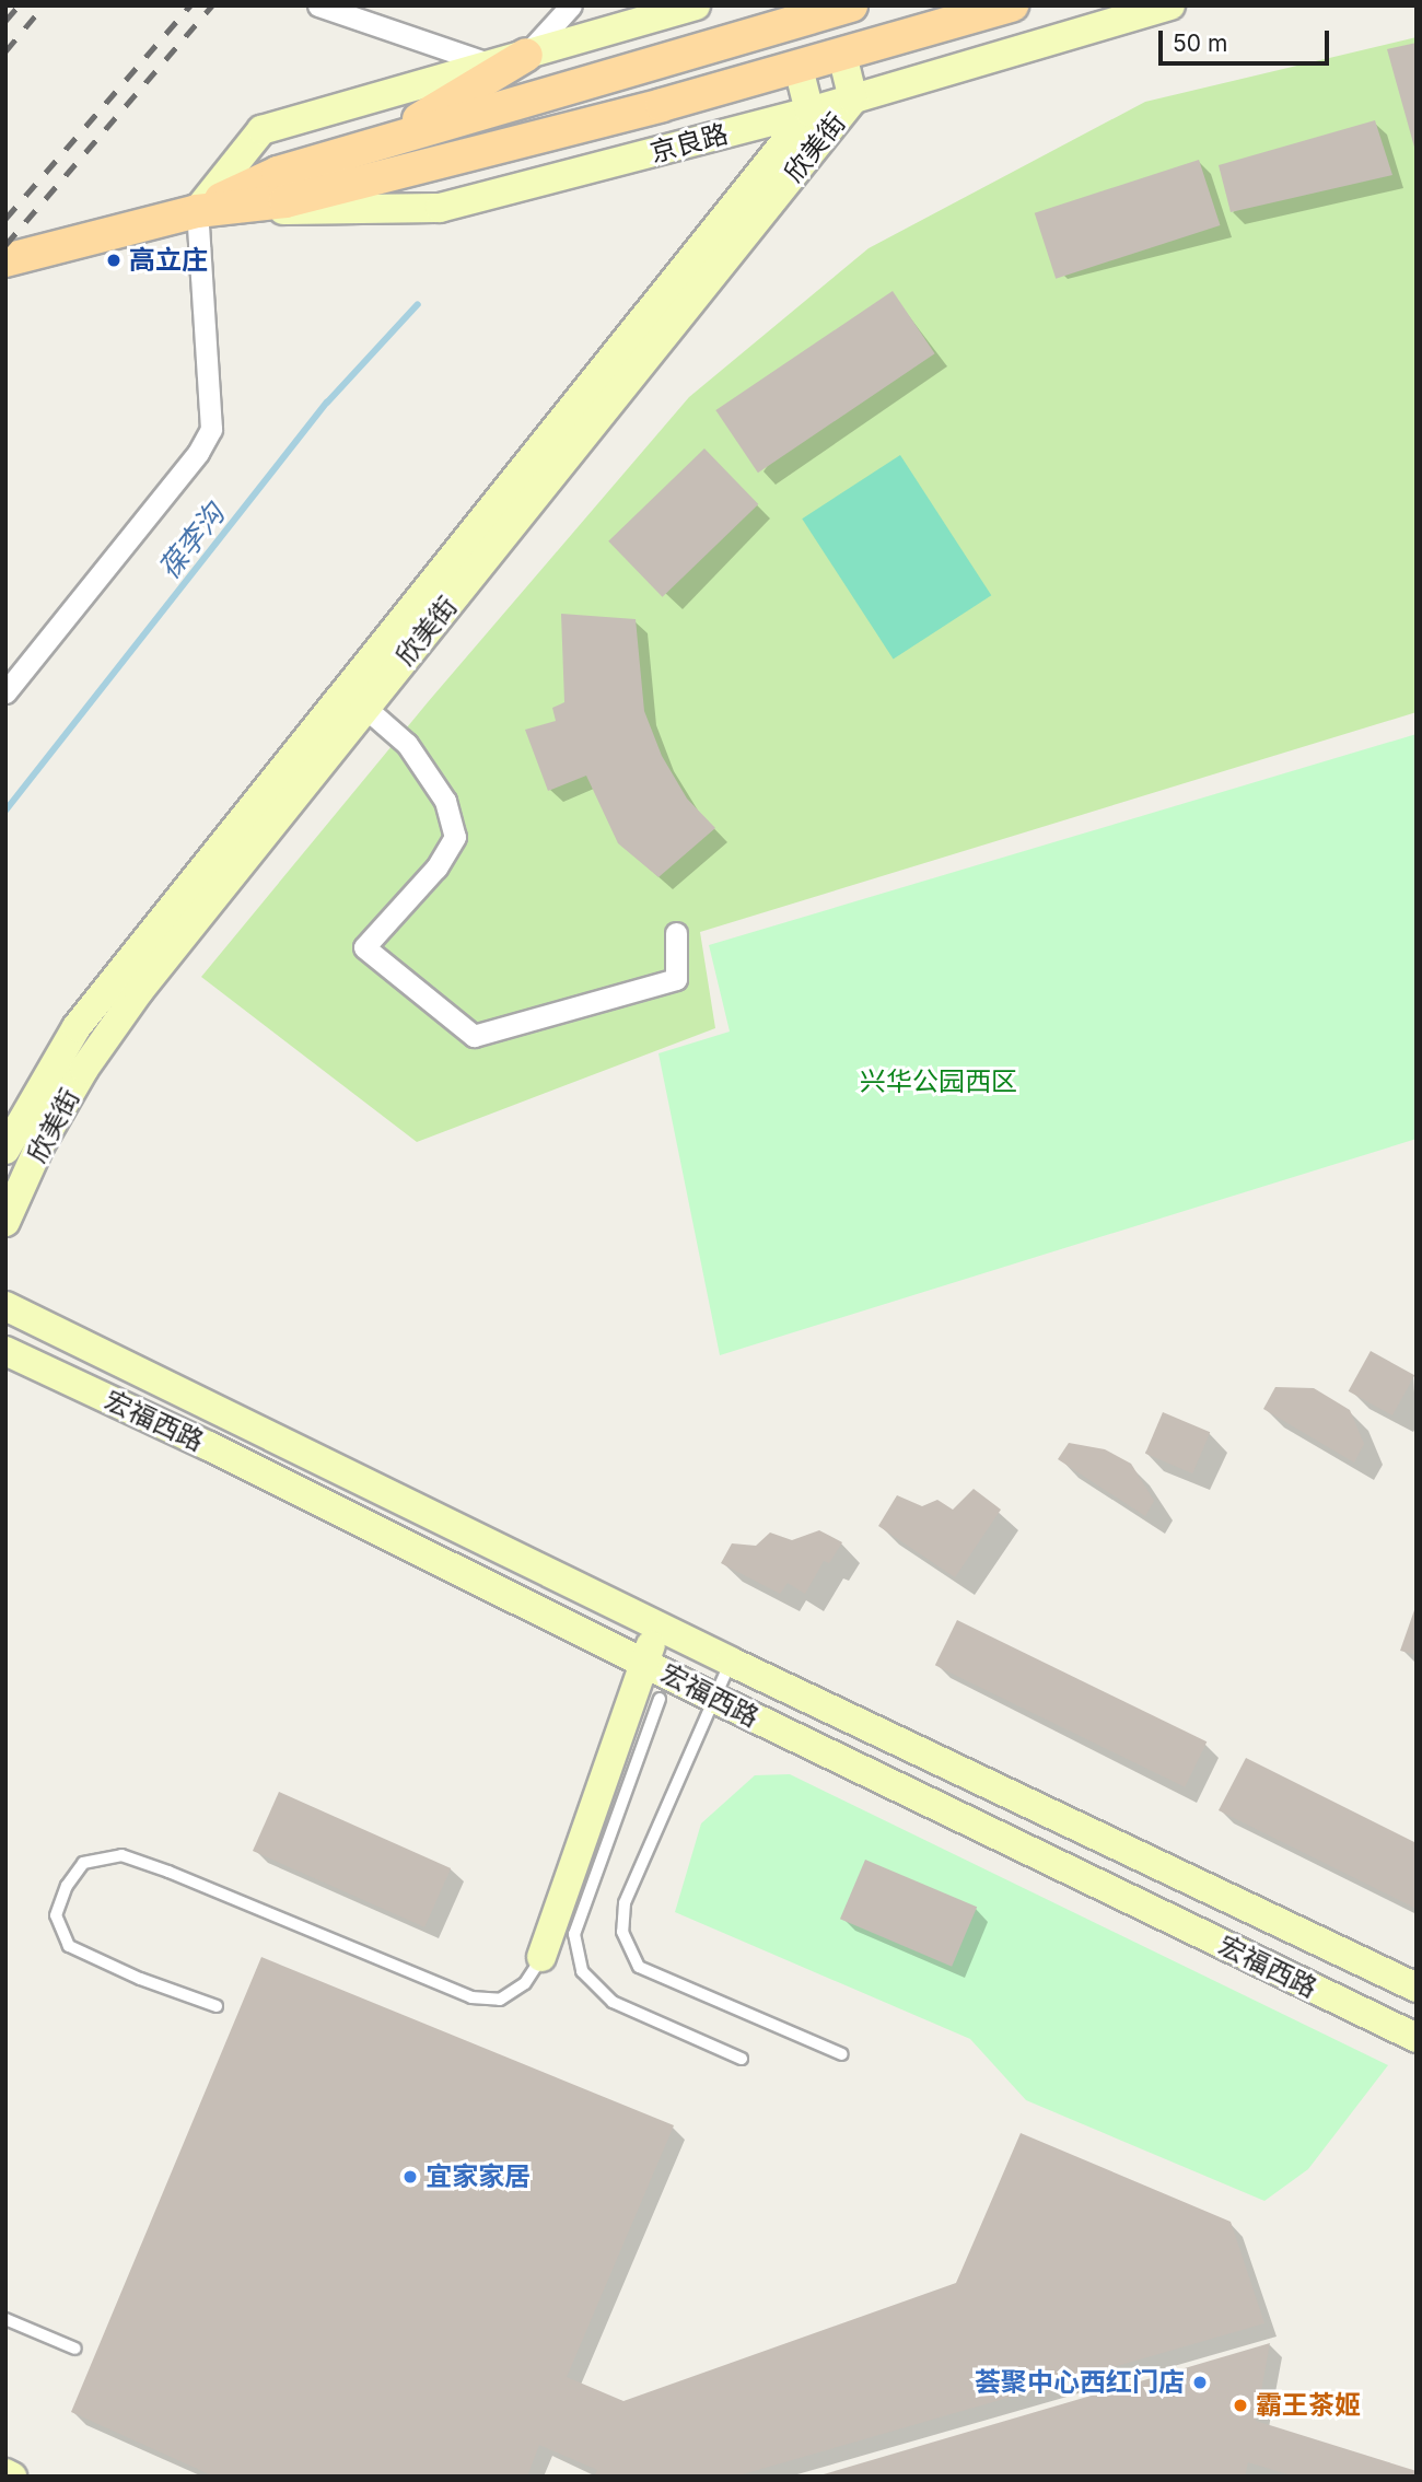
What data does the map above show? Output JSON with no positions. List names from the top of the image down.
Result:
{
  "streets": {
    "main road": ["京良路"],
    "street": ["欣美街", "宏福西路"]
  },
  "crossings": [
    ["京良路", "欣美街"]
  ],
  "water": ["葆李沟"],
  "parks": ["兴华公园西区"],
  "places": [
    "高立庄",
    "宜家家居",
    "荟聚中心西红门店",
    "霸王茶姬"
  ],
  "scale_bar": "50 m"
}
